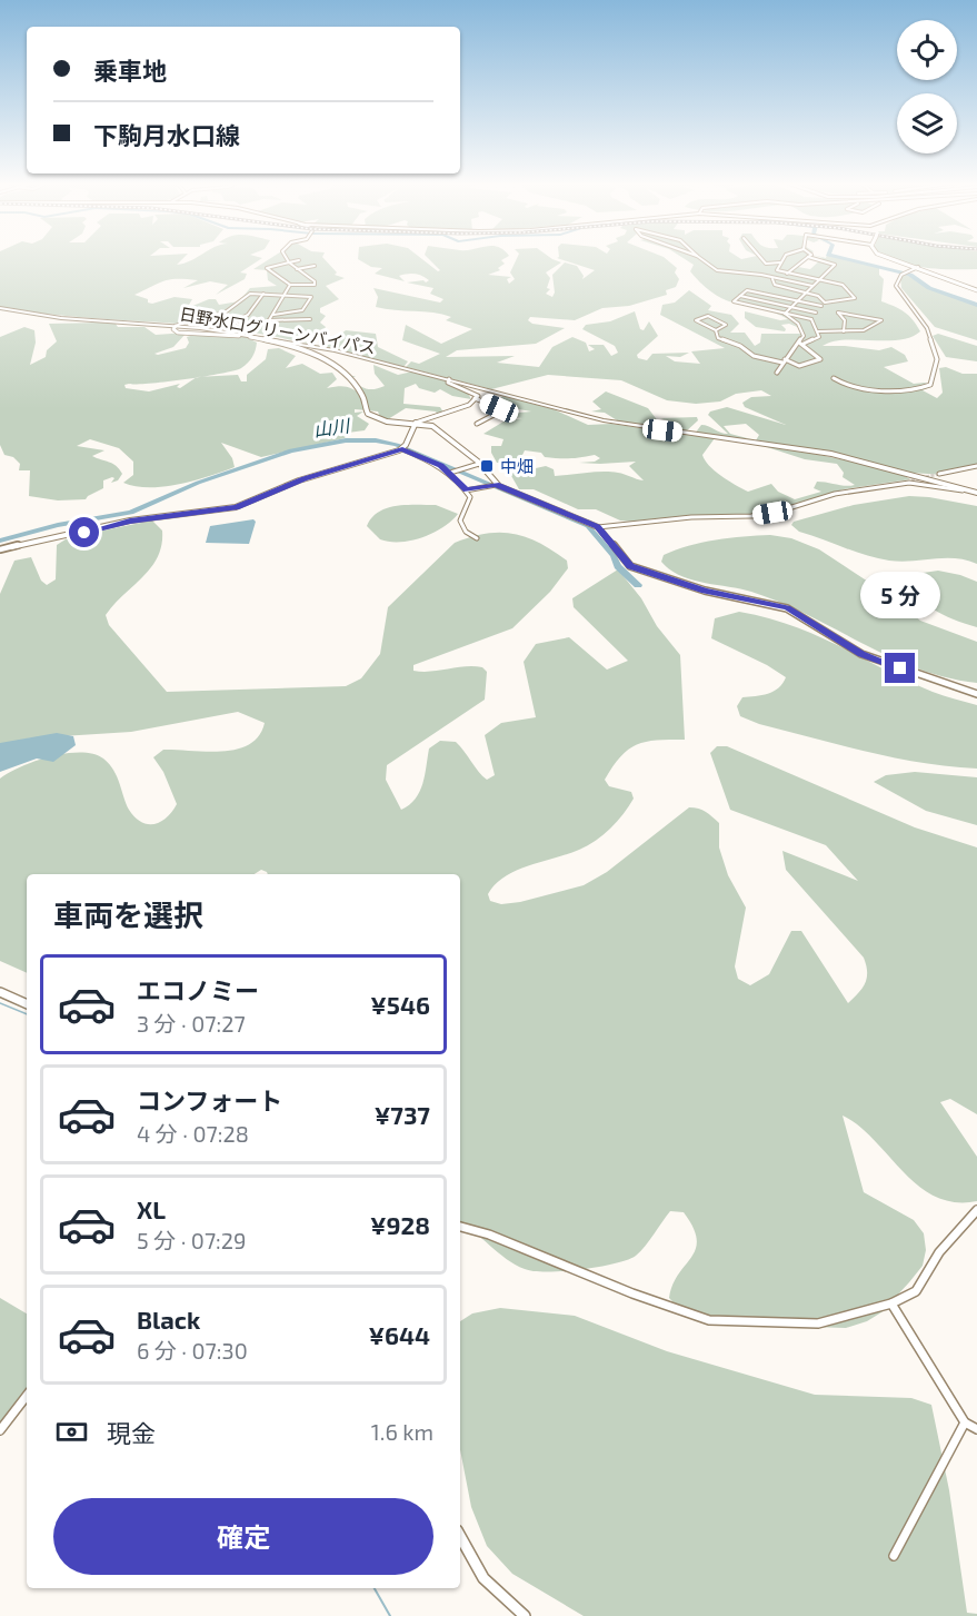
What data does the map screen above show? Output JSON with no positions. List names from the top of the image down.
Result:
{
  "streets": {
    "highway": ["日野水口グリーンバイパス"]
  },
  "water": ["山川"],
  "places": {
    "transit": ["中畑"]
  },
  "page": {
    "banner": ["乗車地", "下駒月水口線"],
    "bubble": "5 分",
    "heading": "車両を選択",
    "list": [
      {
        "name": "エコノミー",
        "note": "3 分 · 07:27",
        "value": "¥546"
      },
      {
        "name": "コンフォート",
        "note": "4 分 · 07:28",
        "value": "¥737"
      },
      {
        "name": "XL",
        "note": "5 分 · 07:29",
        "value": "¥928"
      },
      {
        "name": "Black",
        "note": "6 分 · 07:30",
        "value": "¥644"
      }
    ],
    "pay": ["現金", "1.6 km"],
    "buttons": "確定"
  }
}
